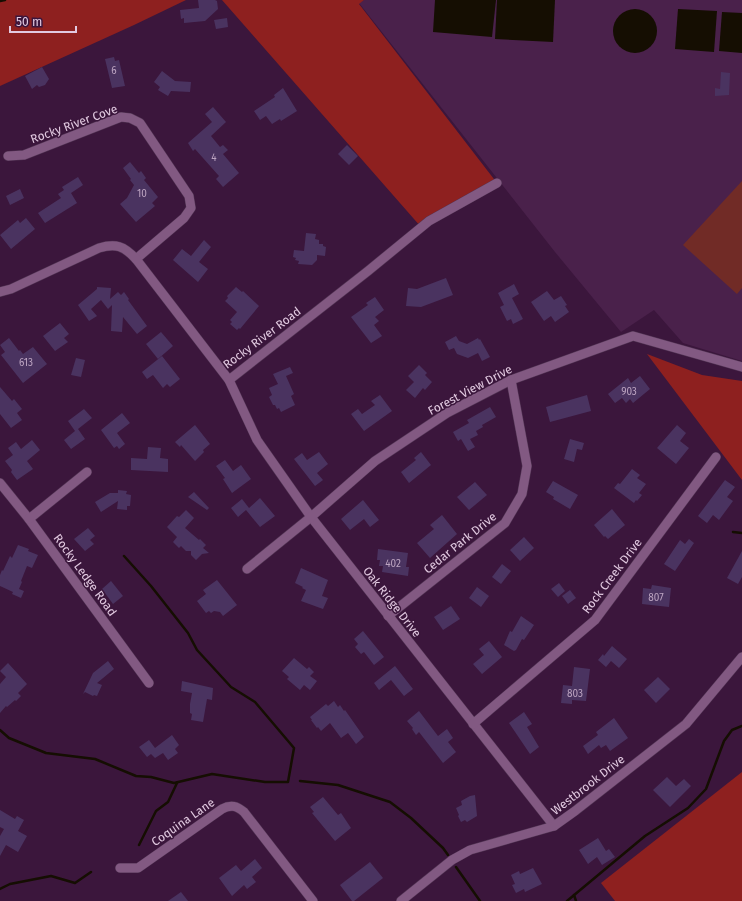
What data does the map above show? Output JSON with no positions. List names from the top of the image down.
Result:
{
  "streets": {
    "street": [
      "Rocky River Cove",
      "Rocky River Road",
      "Forest View Drive",
      "Cedar Park Drive",
      "Rocky Ledge Road",
      "Rock Creek Drive",
      "Oak Ridge Drive",
      "Westbrook Drive",
      "Coquina Lane"
    ]
  },
  "crossings": [
    ["Rocky River Cove", "Rocky River Road"],
    ["Rocky River Road", "Oak Ridge Drive"],
    ["Forest View Drive", "Cedar Park Drive"],
    ["Forest View Drive", "Oak Ridge Drive"],
    ["Cedar Park Drive", "Oak Ridge Drive"],
    ["Rock Creek Drive", "Oak Ridge Drive"],
    ["Oak Ridge Drive", "Westbrook Drive"]
  ],
  "house_numbers": [
    "6",
    "4",
    "10",
    "613",
    "903",
    "402",
    "807",
    "803"
  ],
  "scale_bar": "50 m"
}
